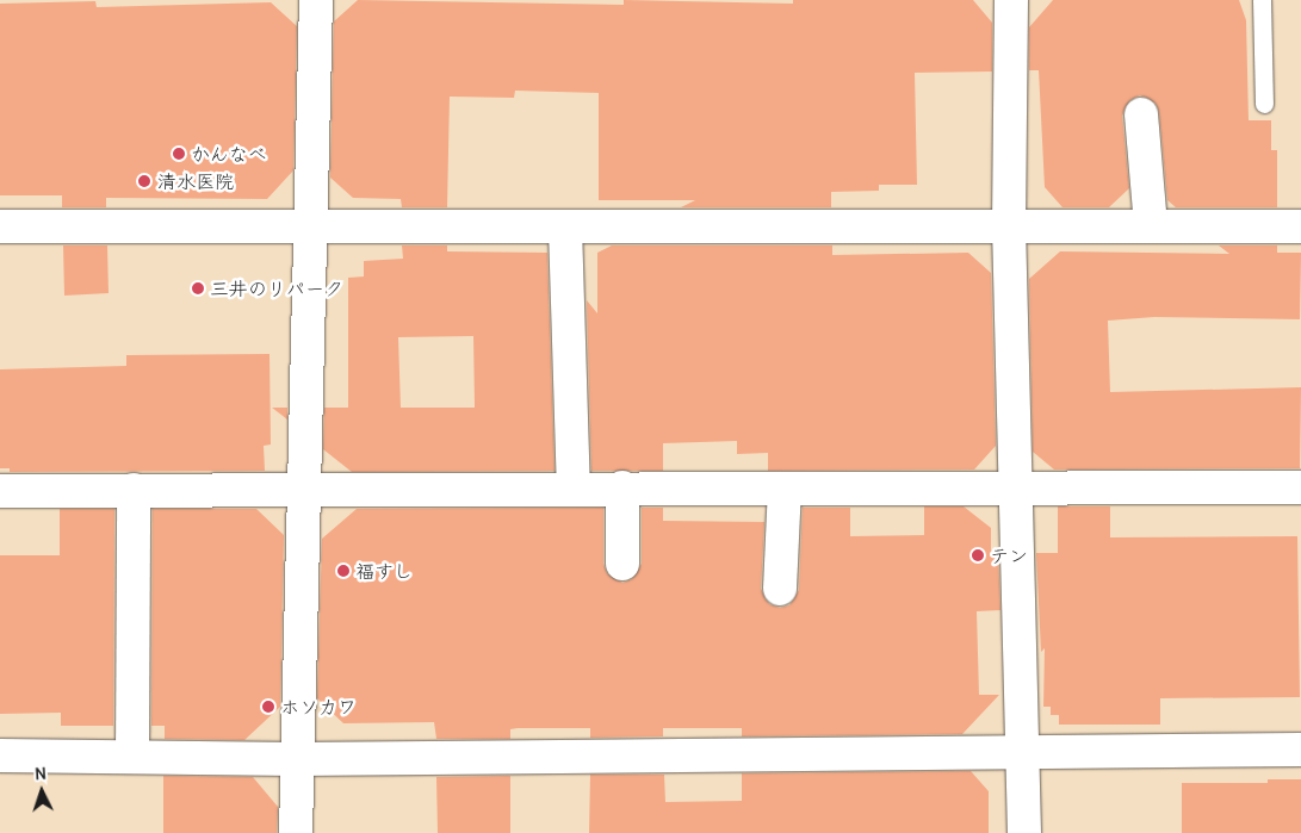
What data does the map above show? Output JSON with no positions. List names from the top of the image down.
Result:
{
  "places": [
    "かんなべ",
    "清水医院",
    "三井のリパーク",
    "テン",
    "福すし",
    "ホソカワ"
  ],
  "north": "top"
}
